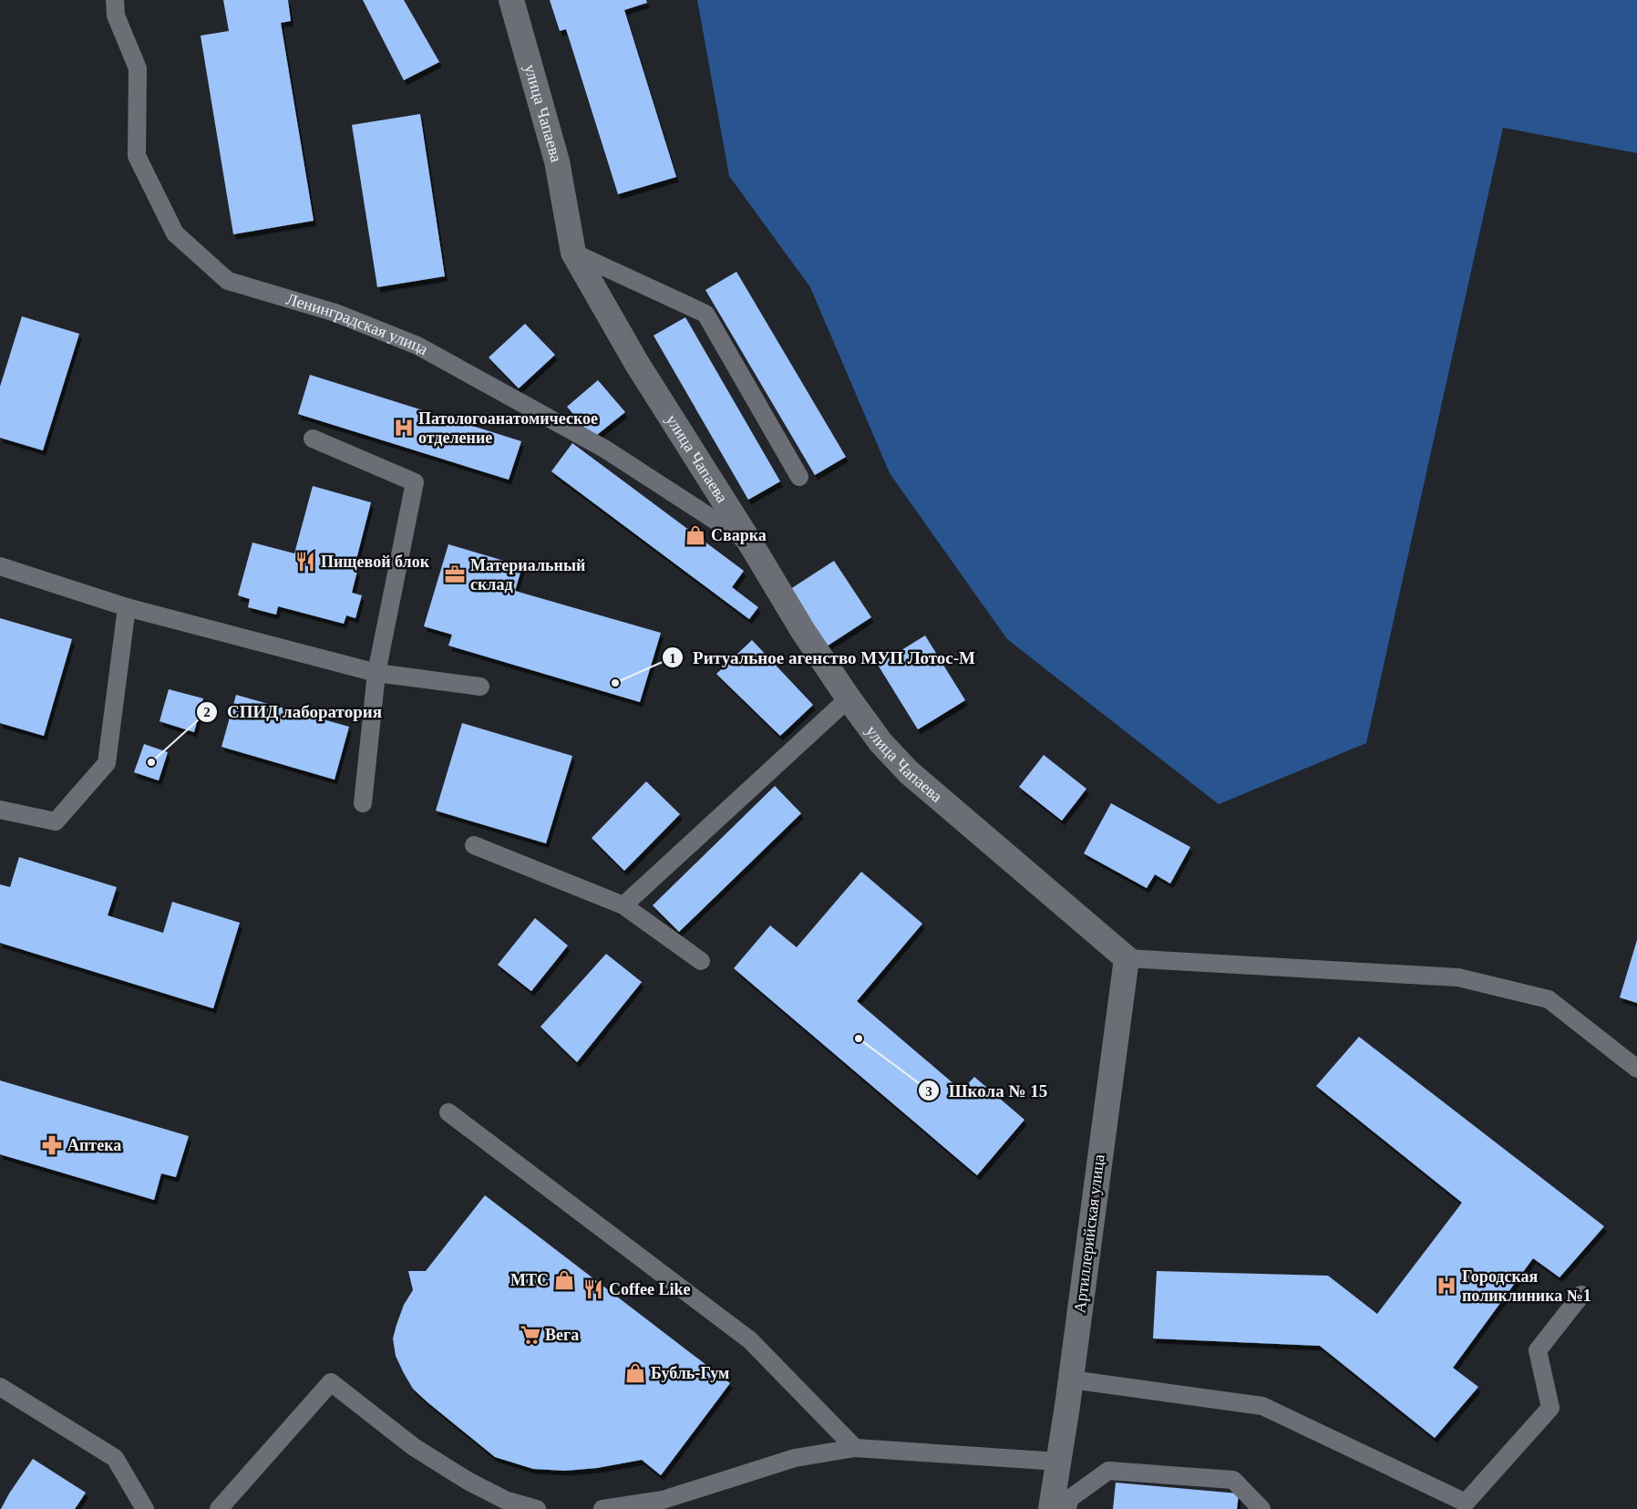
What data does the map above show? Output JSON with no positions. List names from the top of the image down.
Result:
{
  "streets": {
    "street": ["улица Чапаева", "Артиллерийская улица"],
    "lane": ["Ленинградская улица"]
  },
  "crossings": [
    ["улица Чапаева", "Ленинградская улица"],
    ["улица Чапаева", "Артиллерийская улица"]
  ],
  "places": {
    "hospital": ["Патологоанатомическое отделение", "Городская поликлиника №1"],
    "shop": ["Сварка", "МТС", "Бубль-Гум"],
    "restaurant": ["Пищевой блок", "Coffee Like"],
    "office": ["Материальный склад"],
    "other": ["Ритуальное агенство МУП Лотос-М", "СПИД лаборатория", "Школа № 15"],
    "pharmacy": ["Аптека"],
    "supermarket": ["Вега"]
  }
}
